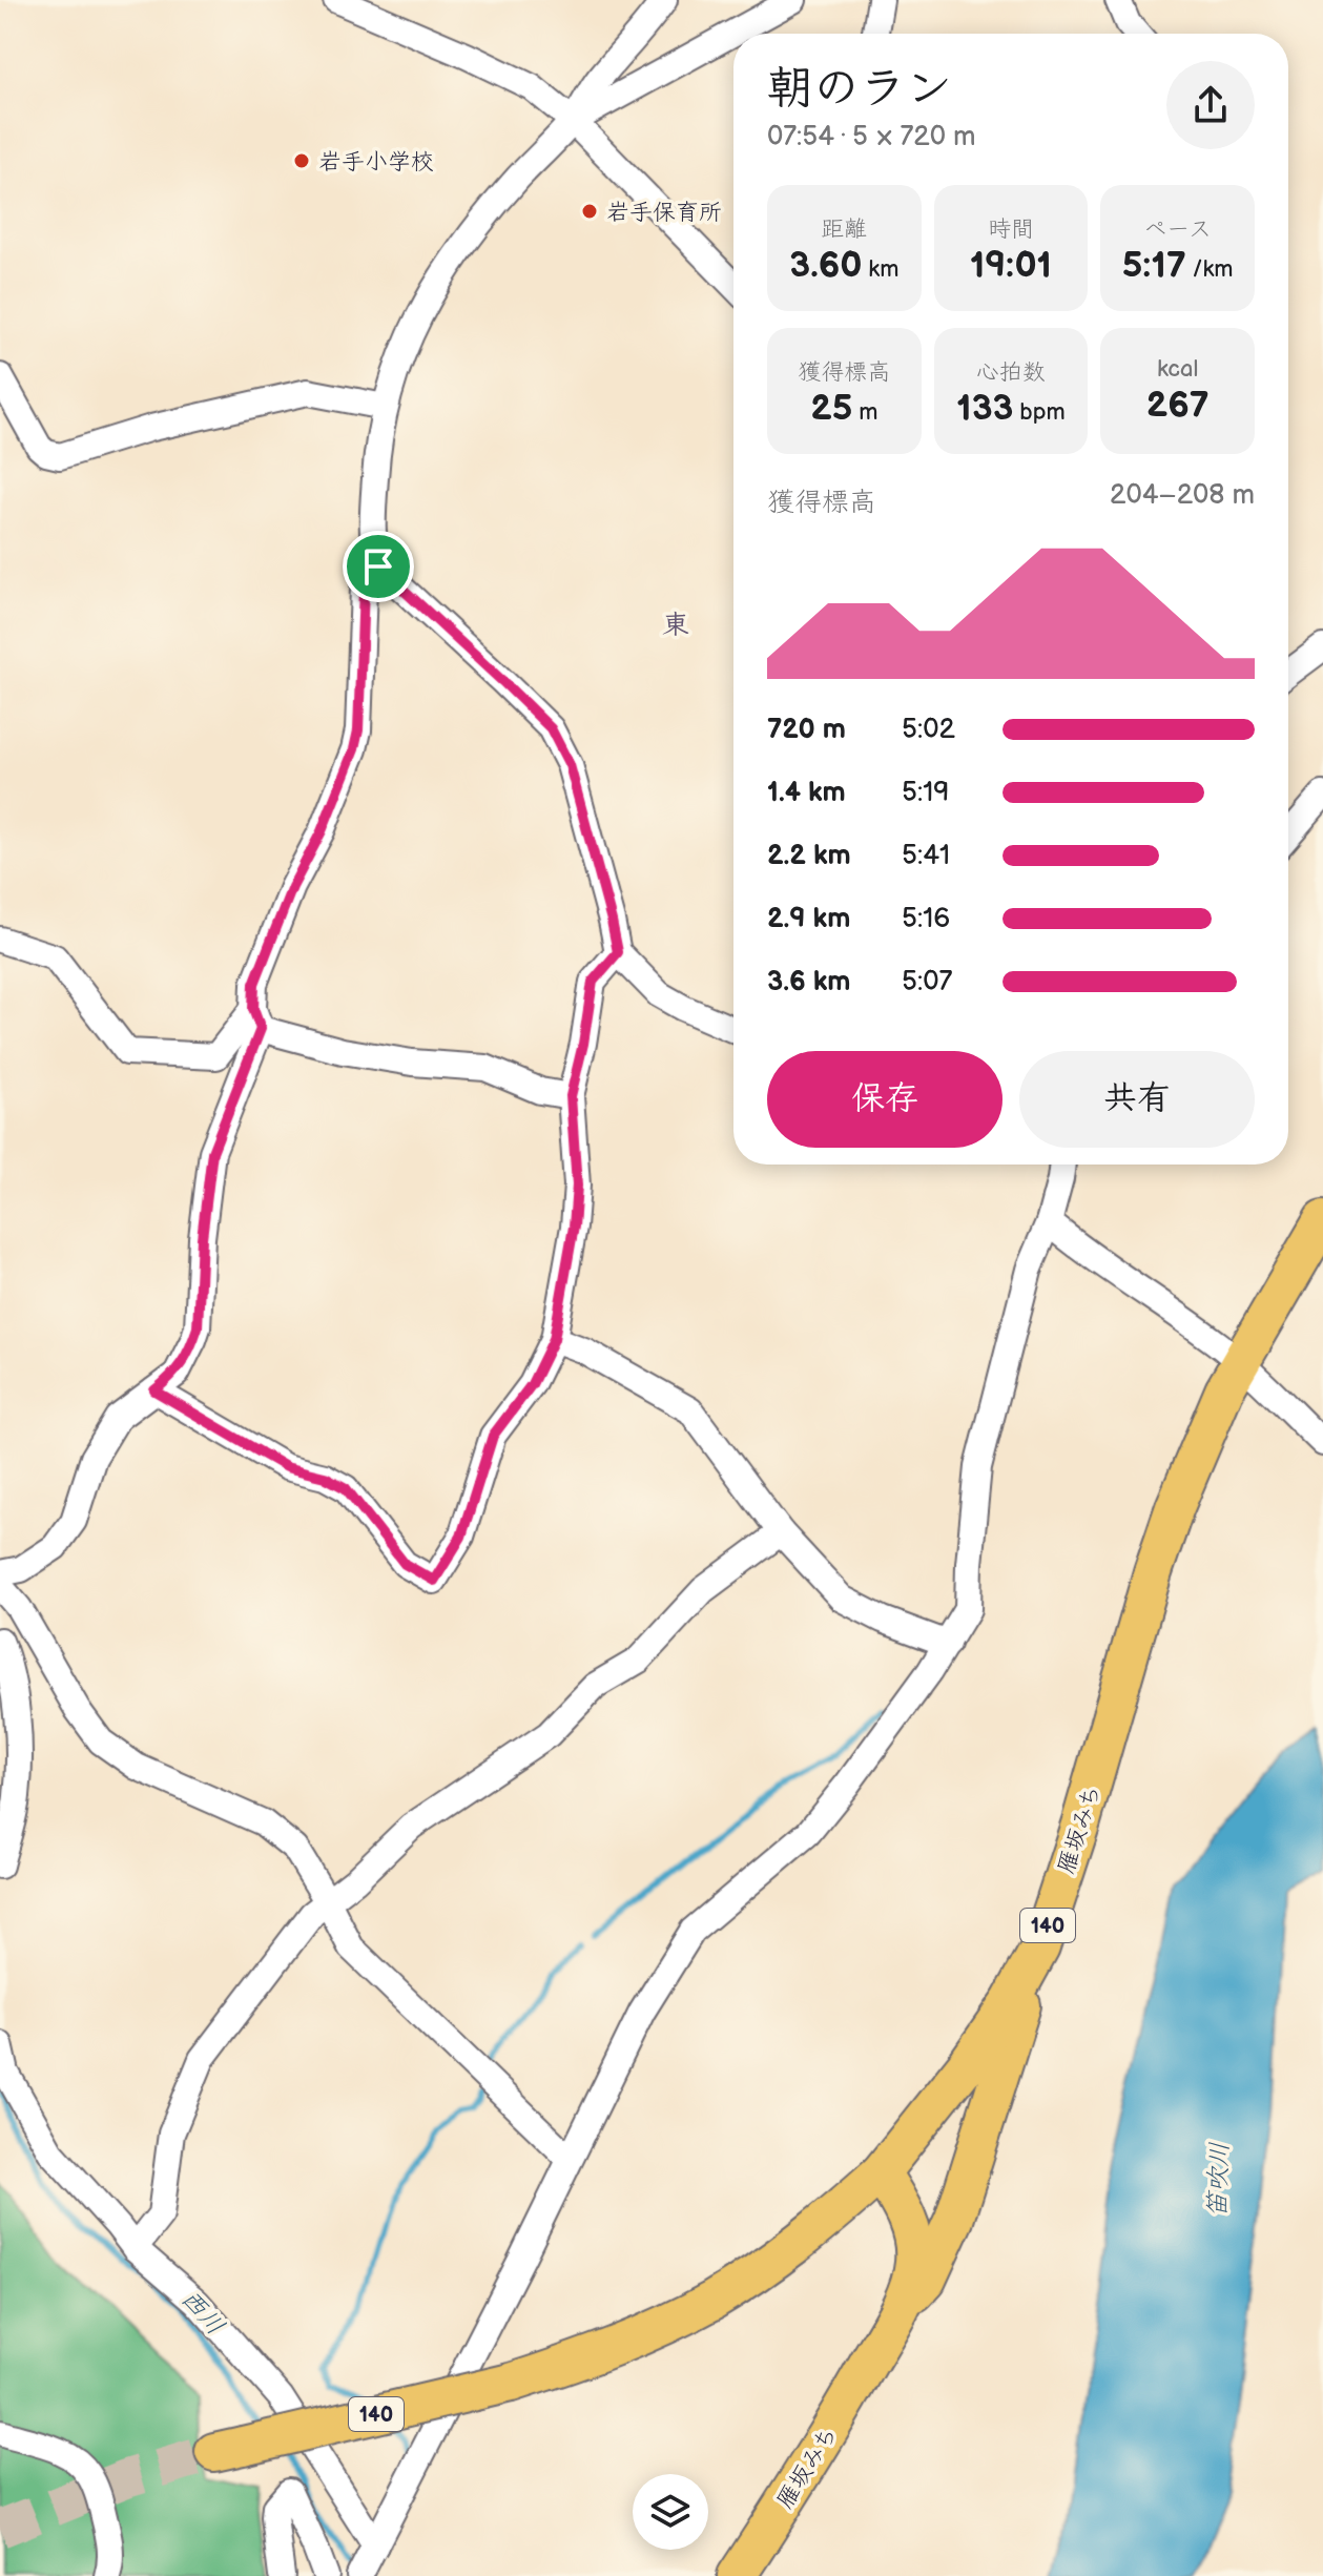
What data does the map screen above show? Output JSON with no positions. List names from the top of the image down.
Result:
{
  "streets": {
    "highway": ["雁坂みち", "140"]
  },
  "crossings": [
    ["雁坂みち", "140"]
  ],
  "districts": ["東"],
  "water": ["笛吹川", "西川"],
  "places": ["岩手小学校", "岩手保育所"],
  "page": {
    "heading": ["朝のラン", "07:54 · 5 × 720 m"],
    "stats": [
      ["距離", "3.60 km"],
      ["時間", "19:01"],
      ["ペース", "5:17 /km"],
      ["獲得標高", "25 m"],
      ["心拍数", "133 bpm"],
      ["kcal", "267"]
    ],
    "chart": ["獲得標高", "204–208 m"],
    "list": [
      {
        "name": "720 m",
        "note": "5:02"
      },
      {
        "name": "1.4 km",
        "note": "5:19"
      },
      {
        "name": "2.2 km",
        "note": "5:41"
      },
      {
        "name": "2.9 km",
        "note": "5:16"
      },
      {
        "name": "3.6 km",
        "note": "5:07"
      }
    ],
    "buttons": ["保存", "共有"]
  }
}
